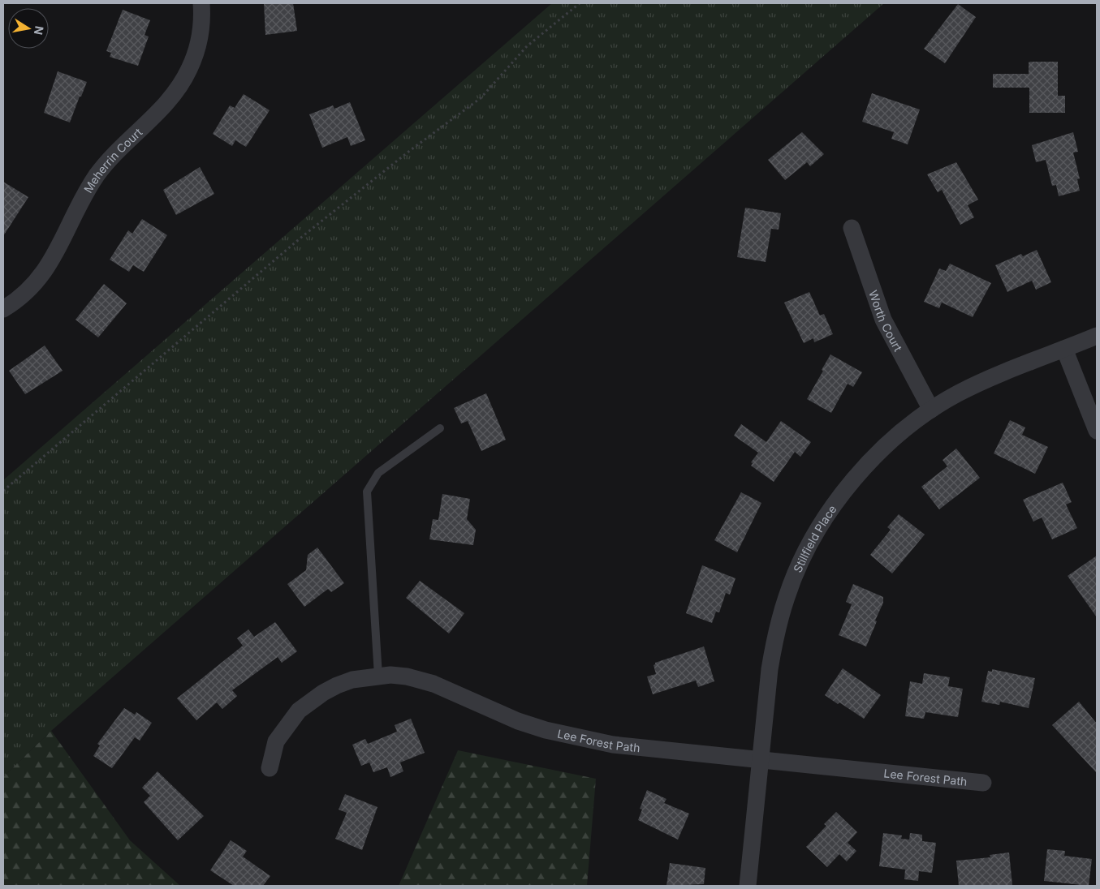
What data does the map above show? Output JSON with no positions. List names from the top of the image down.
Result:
{
  "streets": {
    "street": [
      "Meherrin Court",
      "Worth Court",
      "Stillfield Place",
      "Lee Forest Path"
    ]
  },
  "crossings": [
    ["Worth Court", "Stillfield Place"],
    ["Stillfield Place", "Lee Forest Path"]
  ],
  "north": "right"
}
